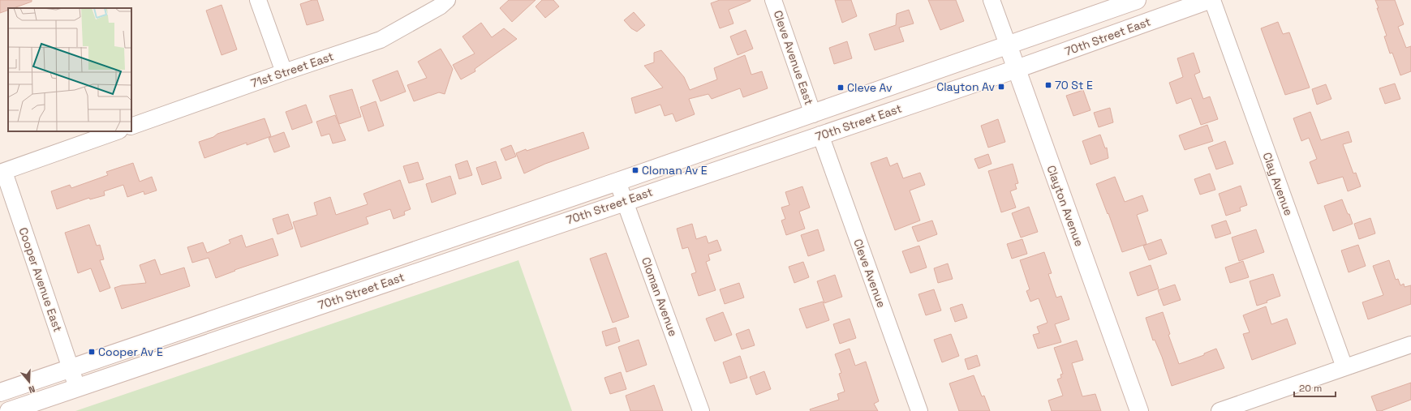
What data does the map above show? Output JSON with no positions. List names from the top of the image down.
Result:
{
  "streets": {
    "main road": ["70th Street East", "Clayton Avenue"],
    "street": [
      "Cleve Avenue East",
      "71st Street East",
      "Clay Avenue",
      "Cleve Avenue",
      "Cooper Avenue East",
      "Cloman Avenue"
    ]
  },
  "crossings": [
    ["70th Street East", "Cleve Avenue East"],
    ["70th Street East", "Clay Avenue"],
    ["70th Street East", "Clayton Avenue"],
    ["70th Street East", "Cleve Avenue"],
    ["70th Street East", "Cooper Avenue East"],
    ["70th Street East", "Cloman Avenue"]
  ],
  "places": {
    "transit": [
      "70 St E",
      "Clayton Av",
      "Cleve Av",
      "Cloman Av E",
      "Cooper Av E"
    ]
  },
  "scale_bar": "20 m",
  "north": "bottom"
}
